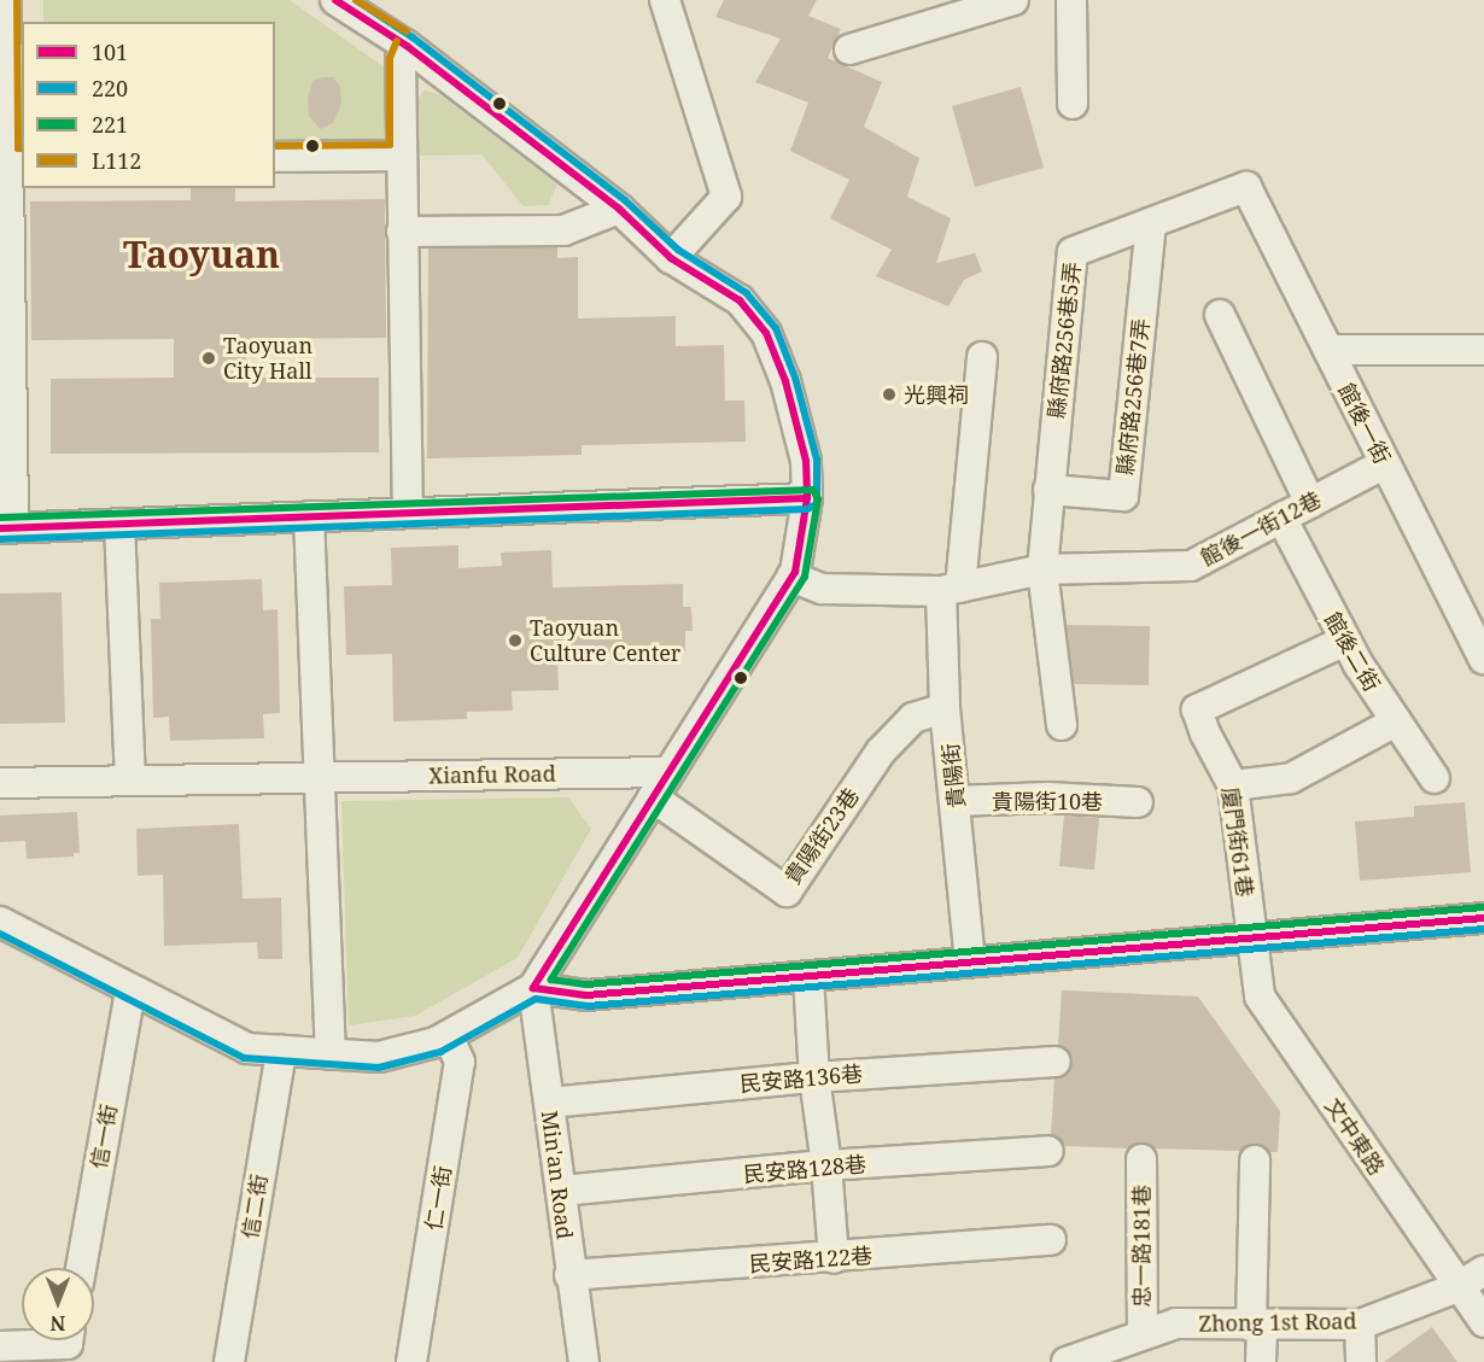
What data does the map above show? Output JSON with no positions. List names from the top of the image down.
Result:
{
  "streets": {
    "street": [
      "縣府路256巷5弄",
      "縣府路256巷7弄",
      "館後一街",
      "館後一街12巷",
      "館後二街",
      "Xianfu Road",
      "貴陽街",
      "貴陽街10巷",
      "貴陽街23巷",
      "廈門街61巷",
      "民安路136巷",
      "信一街",
      "文中東路",
      "民安路128巷",
      "Min'an Road",
      "仁一街",
      "信二街",
      "忠一路181巷",
      "民安路122巷",
      "Zhong 1st Road"
    ]
  },
  "crossings": [
    ["縣府路256巷5弄", "縣府路256巷7弄"],
    ["縣府路256巷5弄", "館後一街"],
    ["縣府路256巷5弄", "館後一街12巷"],
    ["館後一街", "館後一街12巷"],
    ["館後一街12巷", "館後二街"],
    ["館後一街12巷", "貴陽街"],
    ["館後二街", "廈門街61巷"],
    ["貴陽街", "貴陽街10巷"],
    ["貴陽街", "貴陽街23巷"],
    ["廈門街61巷", "文中東路"],
    ["民安路136巷", "Min'an Road"],
    ["文中東路", "Zhong 1st Road"],
    ["民安路128巷", "Min'an Road"],
    ["Min'an Road", "民安路122巷"],
    ["忠一路181巷", "Zhong 1st Road"]
  ],
  "districts": ["Taoyuan"],
  "places": ["Taoyuan City Hall", "光興祠", "Taoyuan Culture Center"],
  "lines": [
    "transit line 101",
    "transit line 220",
    "transit line L112",
    "transit line 221"
  ],
  "legend": [
    "101",
    "220",
    "221",
    "L112"
  ],
  "north": "bottom"
}
